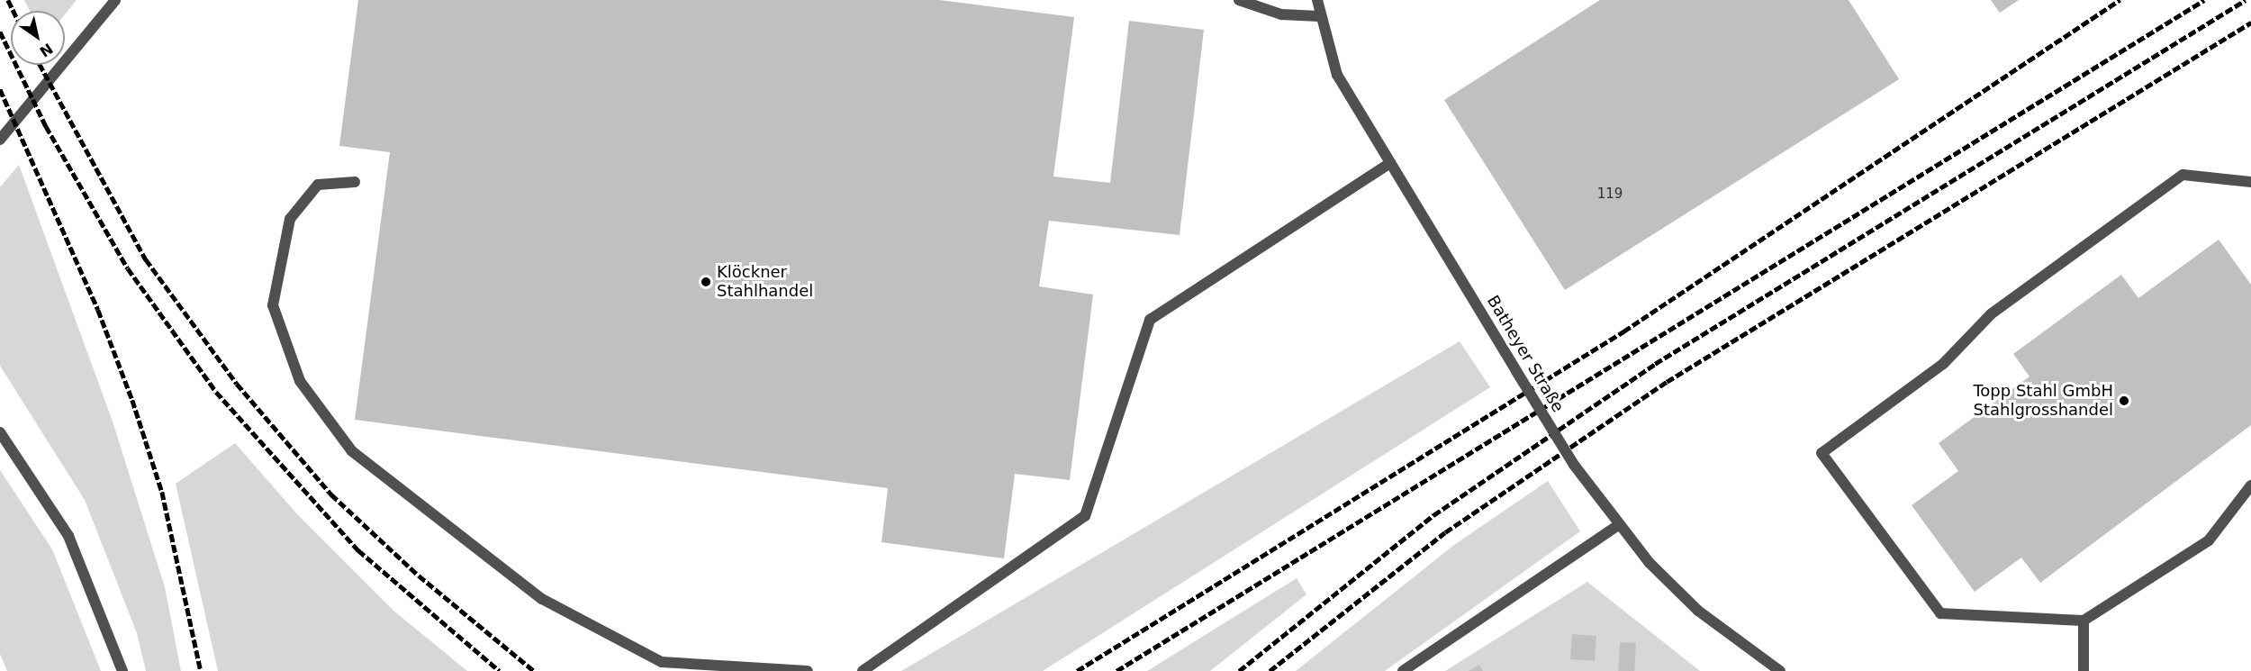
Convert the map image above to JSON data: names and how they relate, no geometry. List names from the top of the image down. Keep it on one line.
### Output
{"streets":{"street":["Batheyer Straße"]},"places":["Klöckner Stahlhandel","Topp Stahl GmbH Stahlgrosshandel"],"house_numbers":["119"],"north":"bottom right"}
